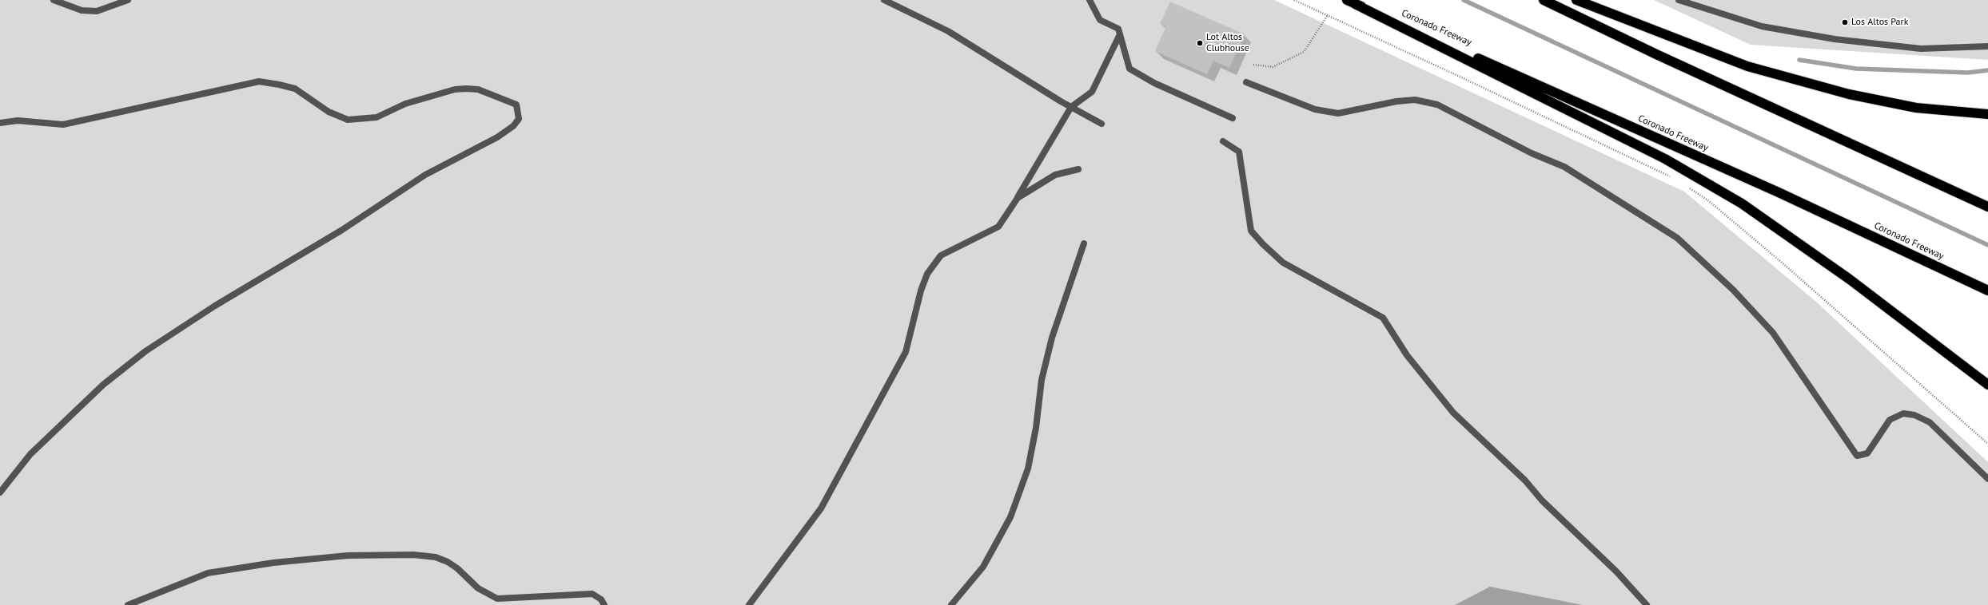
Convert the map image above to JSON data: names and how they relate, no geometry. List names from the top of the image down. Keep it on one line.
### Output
{"streets":{"highway":["Coronado Freeway"]},"places":["Los Altos Park","Lot Altos Clubhouse"]}
